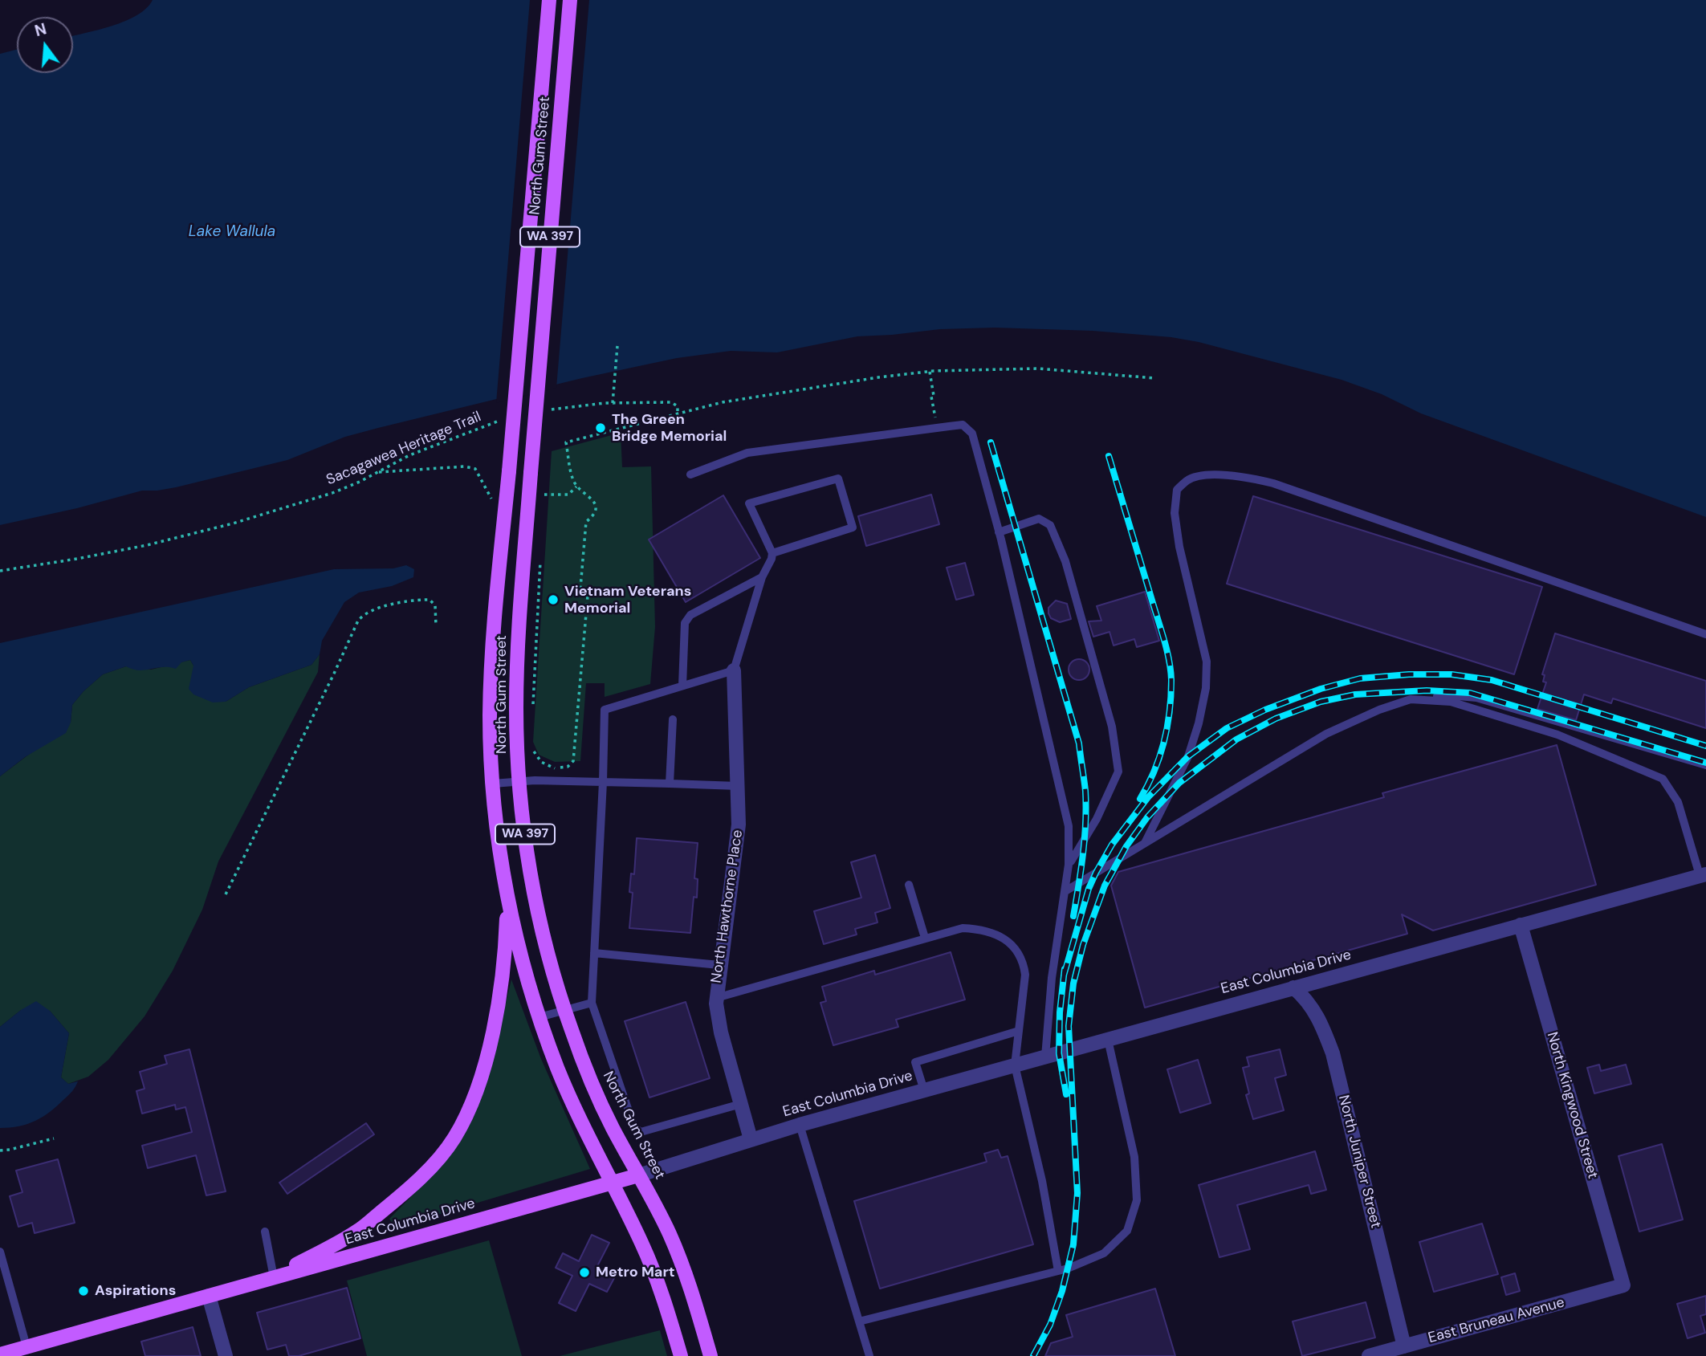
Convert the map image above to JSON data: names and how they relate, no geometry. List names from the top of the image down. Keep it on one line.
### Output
{"streets":{"main road":["North Gum Street","WA 397","East Columbia Drive"],"street":["North Hawthorne Place","North Kingwood Street","North Juniper Street","East Bruneau Avenue"],"path":["Sacagawea Heritage Trail"]},"crossings":[["North Gum Street","East Columbia Drive"],["North Hawthorne Place","East Columbia Drive"],["East Columbia Drive","North Kingwood Street"],["East Columbia Drive","North Juniper Street"],["North Kingwood Street","East Bruneau Avenue"],["North Juniper Street","East Bruneau Avenue"]],"water":["Lake Wallula"],"places":["The Green Bridge Memorial","Vietnam Veterans Memorial","Metro Mart","Aspirations"],"north":"top"}
